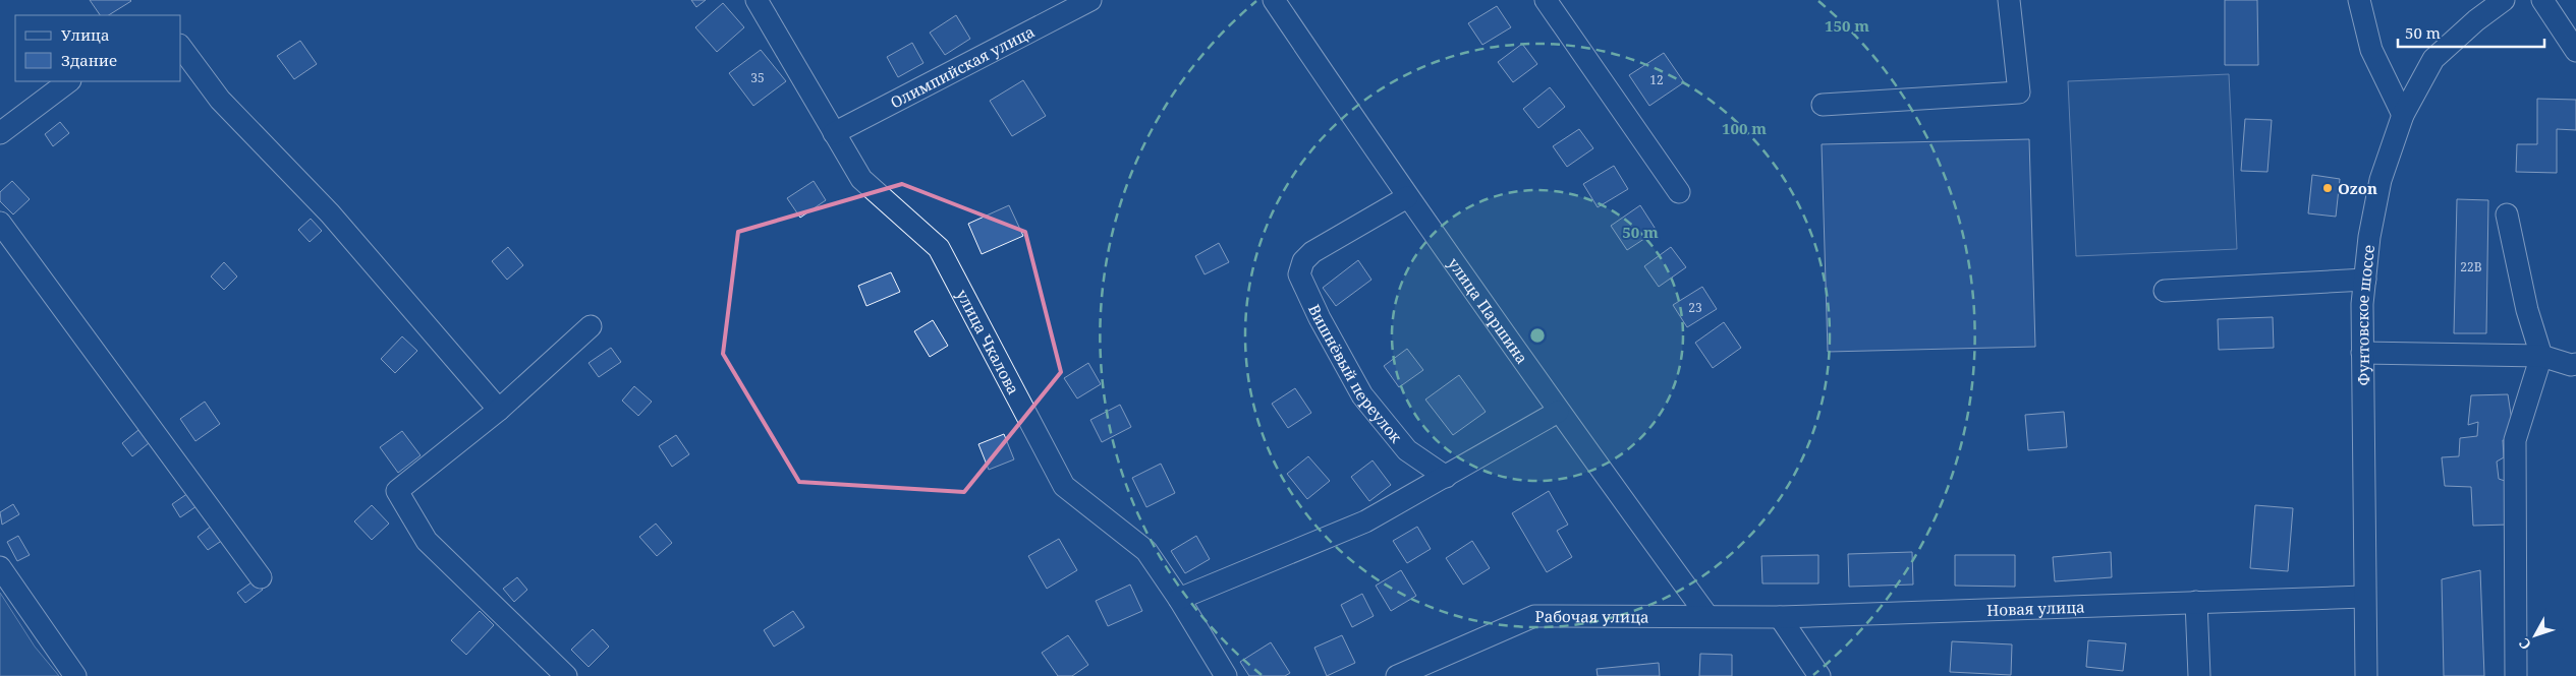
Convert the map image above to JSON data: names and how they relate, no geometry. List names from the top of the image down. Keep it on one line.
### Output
{"streets":{"street":["Олимпийская улица","улица Паршина","Фунтовское шоссе","улица Чкалова","Вишнёвый переулок","Новая улица","Рабочая улица"]},"crossings":[["Олимпийская улица","улица Чкалова"],["улица Паршина","Вишнёвый переулок"],["улица Паршина","Новая улица"],["улица Паршина","Рабочая улица"],["Фунтовское шоссе","Новая улица"],["Новая улица","Рабочая улица"]],"places":["Ozon"],"house_numbers":["35","12","22В","23"],"legend":["Улица","Здание"],"scale_bar":"50 m","north":"bottom left","rings":["150 m","100 m","50 m"]}
